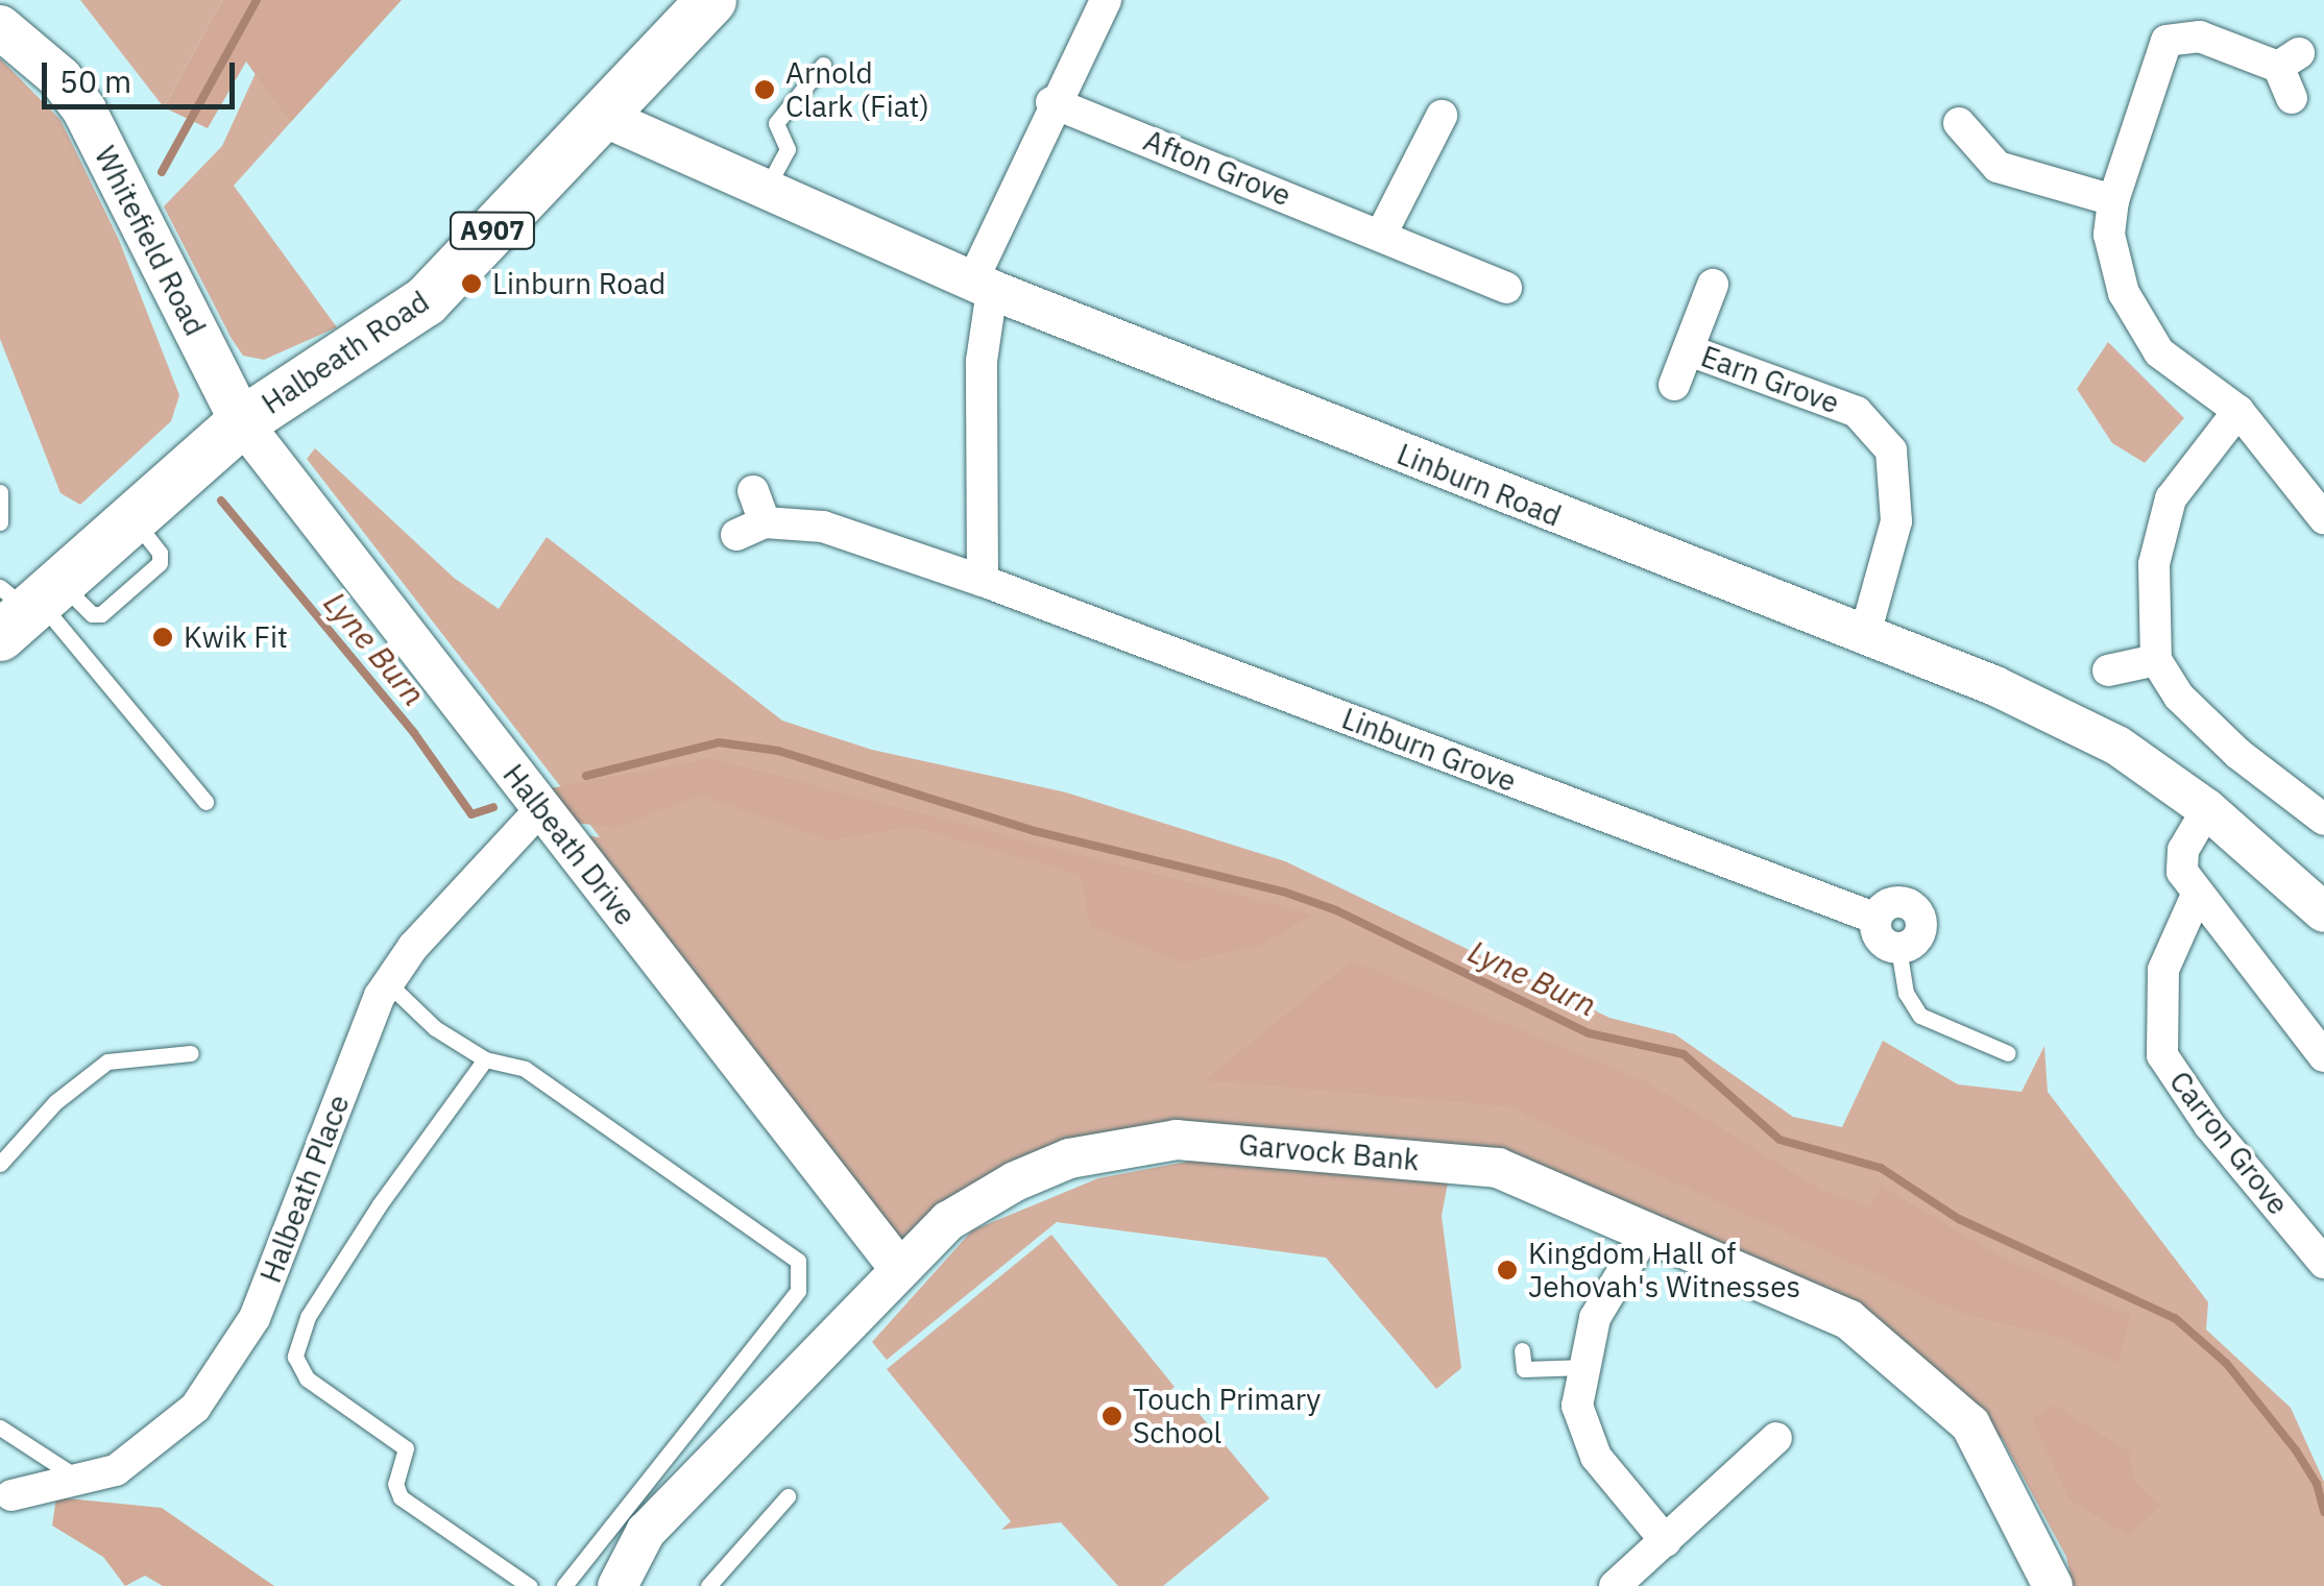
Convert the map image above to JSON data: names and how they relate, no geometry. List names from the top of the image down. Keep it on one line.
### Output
{"streets":{"main road":["A907","Whitefield Road","Halbeath Road"],"street":["Afton Grove","Earn Grove","Linburn Road","Linburn Grove","Halbeath Drive","Carron Grove","Garvock Bank","Halbeath Place"]},"crossings":[["Whitefield Road","Halbeath Road"],["Whitefield Road","Halbeath Drive"],["Halbeath Road","Linburn Road"],["Halbeath Road","Halbeath Drive"],["Earn Grove","Linburn Road"],["Halbeath Drive","Garvock Bank"],["Halbeath Drive","Halbeath Place"]],"water":["Lyne Burn"],"places":["Arnold Clark (Fiat)","Linburn Road","Kwik Fit","Kingdom Hall of Jehovah's Witnesses","Touch Primary School"],"scale_bar":"50 m"}
